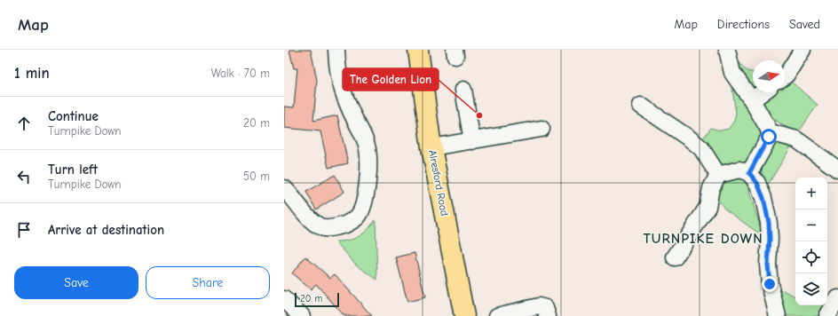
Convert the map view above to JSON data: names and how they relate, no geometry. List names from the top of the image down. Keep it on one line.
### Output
{"streets":{"main road":["Alresford Road"]},"districts":["TURNPIKE DOWN"],"places":["The Golden Lion"],"scale_bar":"20 m","north":"right","page":{"header":"Map","nav":["Map","Directions","Saved"],"heading":["1 min","Walk · 70 m"],"list":[["Continue","Turnpike Down","20 m"],["Turn left","Turnpike Down","50 m"],"Arrive at destination"],"map_buttons":["+","−"],"buttons":["Save","Share"],"scale":"20 m"}}
